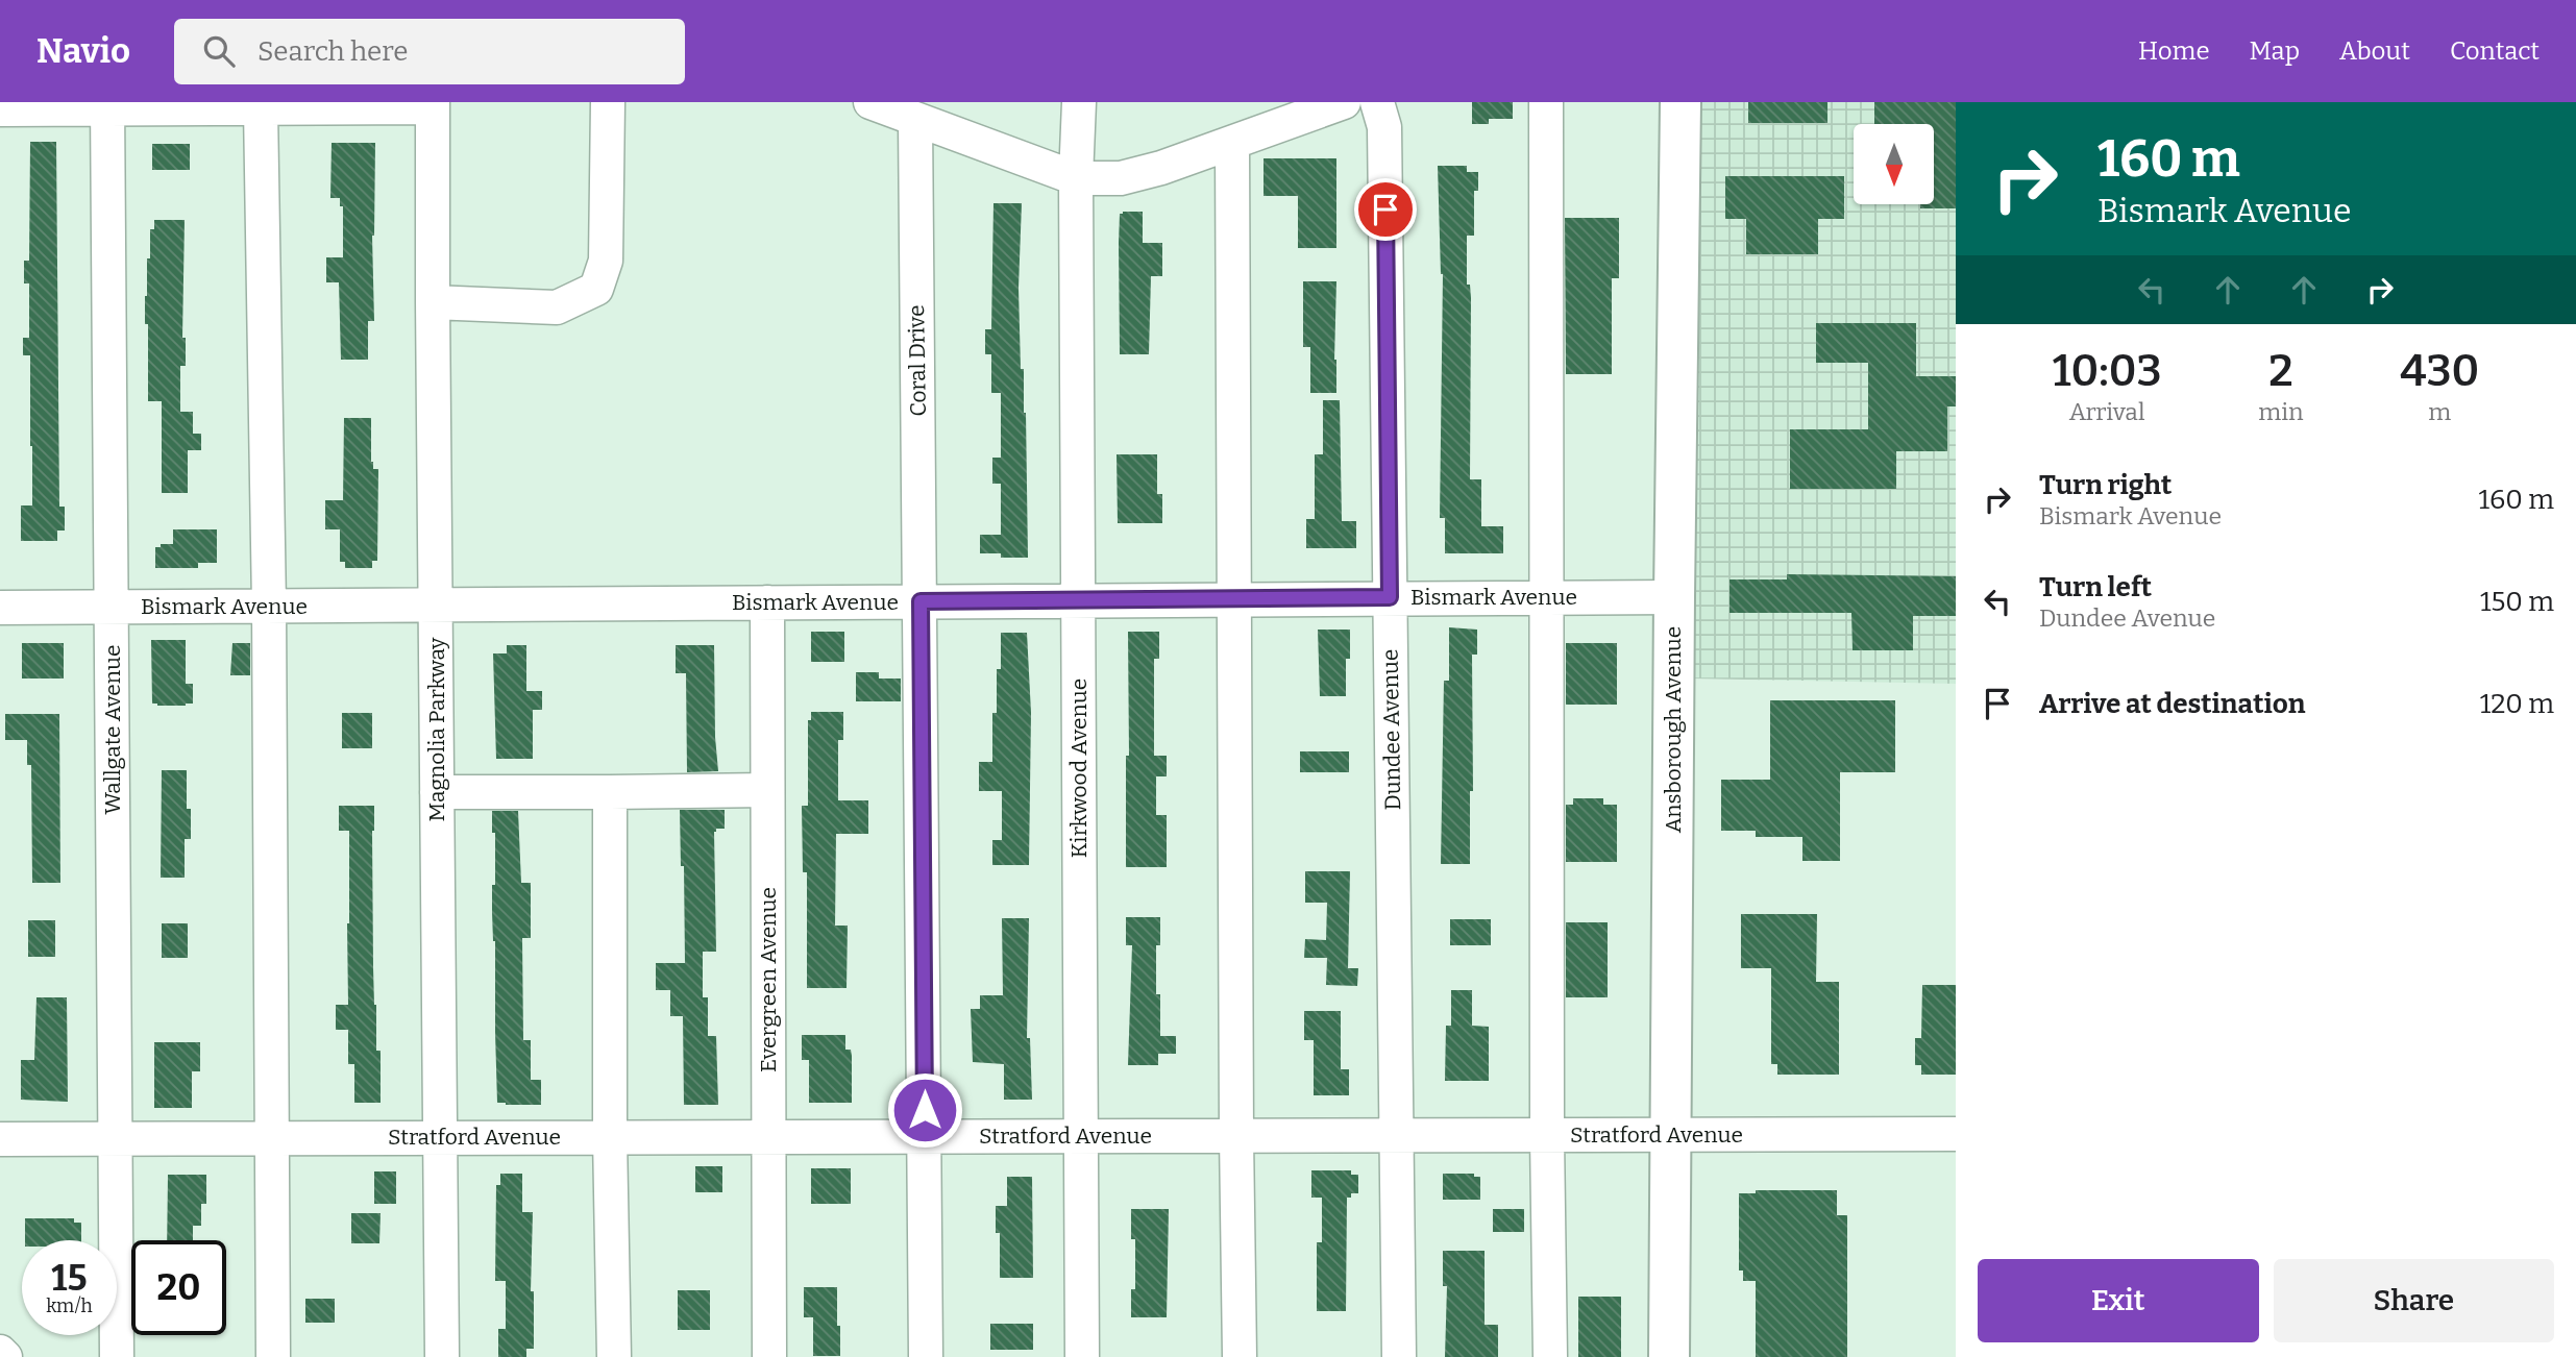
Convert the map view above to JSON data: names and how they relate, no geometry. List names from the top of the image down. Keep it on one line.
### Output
{"streets":{"main road":["Ansborough Avenue"],"street":["Coral Drive","Bismark Avenue","Wallgate Avenue","Magnolia Parkway","Dundee Avenue","Kirkwood Avenue","Evergreen Avenue","Stratford Avenue"]},"crossings":[["Coral Drive","Bismark Avenue"],["Coral Drive","Stratford Avenue"],["Bismark Avenue","Wallgate Avenue"],["Bismark Avenue","Magnolia Parkway"],["Bismark Avenue","Dundee Avenue"],["Bismark Avenue","Ansborough Avenue"],["Bismark Avenue","Kirkwood Avenue"],["Bismark Avenue","Evergreen Avenue"],["Wallgate Avenue","Stratford Avenue"],["Magnolia Parkway","Stratford Avenue"],["Dundee Avenue","Stratford Avenue"],["Ansborough Avenue","Stratford Avenue"],["Kirkwood Avenue","Stratford Avenue"],["Evergreen Avenue","Stratford Avenue"]],"north":"bottom","page":{"header":"Navio","search":"Search here","nav":["Home","Map","About","Contact"],"turn":["160 m","Bismark Avenue"],"eta":["10:03","Arrival","2","min","430","m"],"list":[{"name":"Turn right","note":"Bismark Avenue","value":"160 m"},{"name":"Turn left","note":"Dundee Avenue","value":"150 m"},{"name":"Arrive at destination","value":"120 m"}],"speed":"15 km/h","limit":"20","buttons":["Exit","Share"]}}
